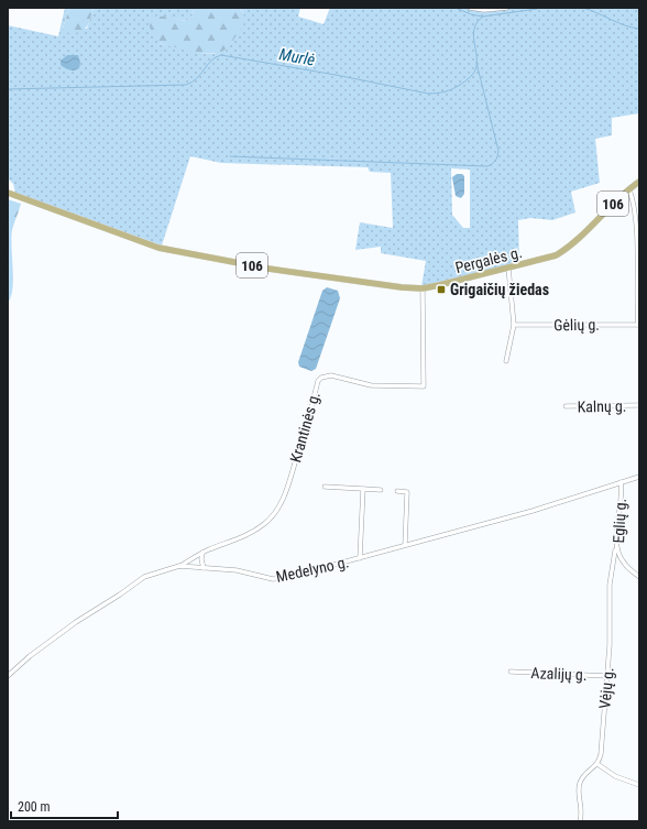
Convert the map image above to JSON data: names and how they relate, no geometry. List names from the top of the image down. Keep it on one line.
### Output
{"streets":{"main road":["106","Pergalės g."],"street":["Gėlių g.","Kalnų g.","Krantinės g.","Eglių g.","Medelyno g.","Azalijų g.","Vėjų g."]},"crossings":[["Pergalės g.","Krantinės g."],["Krantinės g.","Medelyno g."],["Eglių g.","Medelyno g."],["Eglių g.","Vėjų g."],["Azalijų g.","Vėjų g."]],"water":["Murlė"],"places":{"transit":["Grigaičių žiedas"]},"scale_bar":"200 m"}
